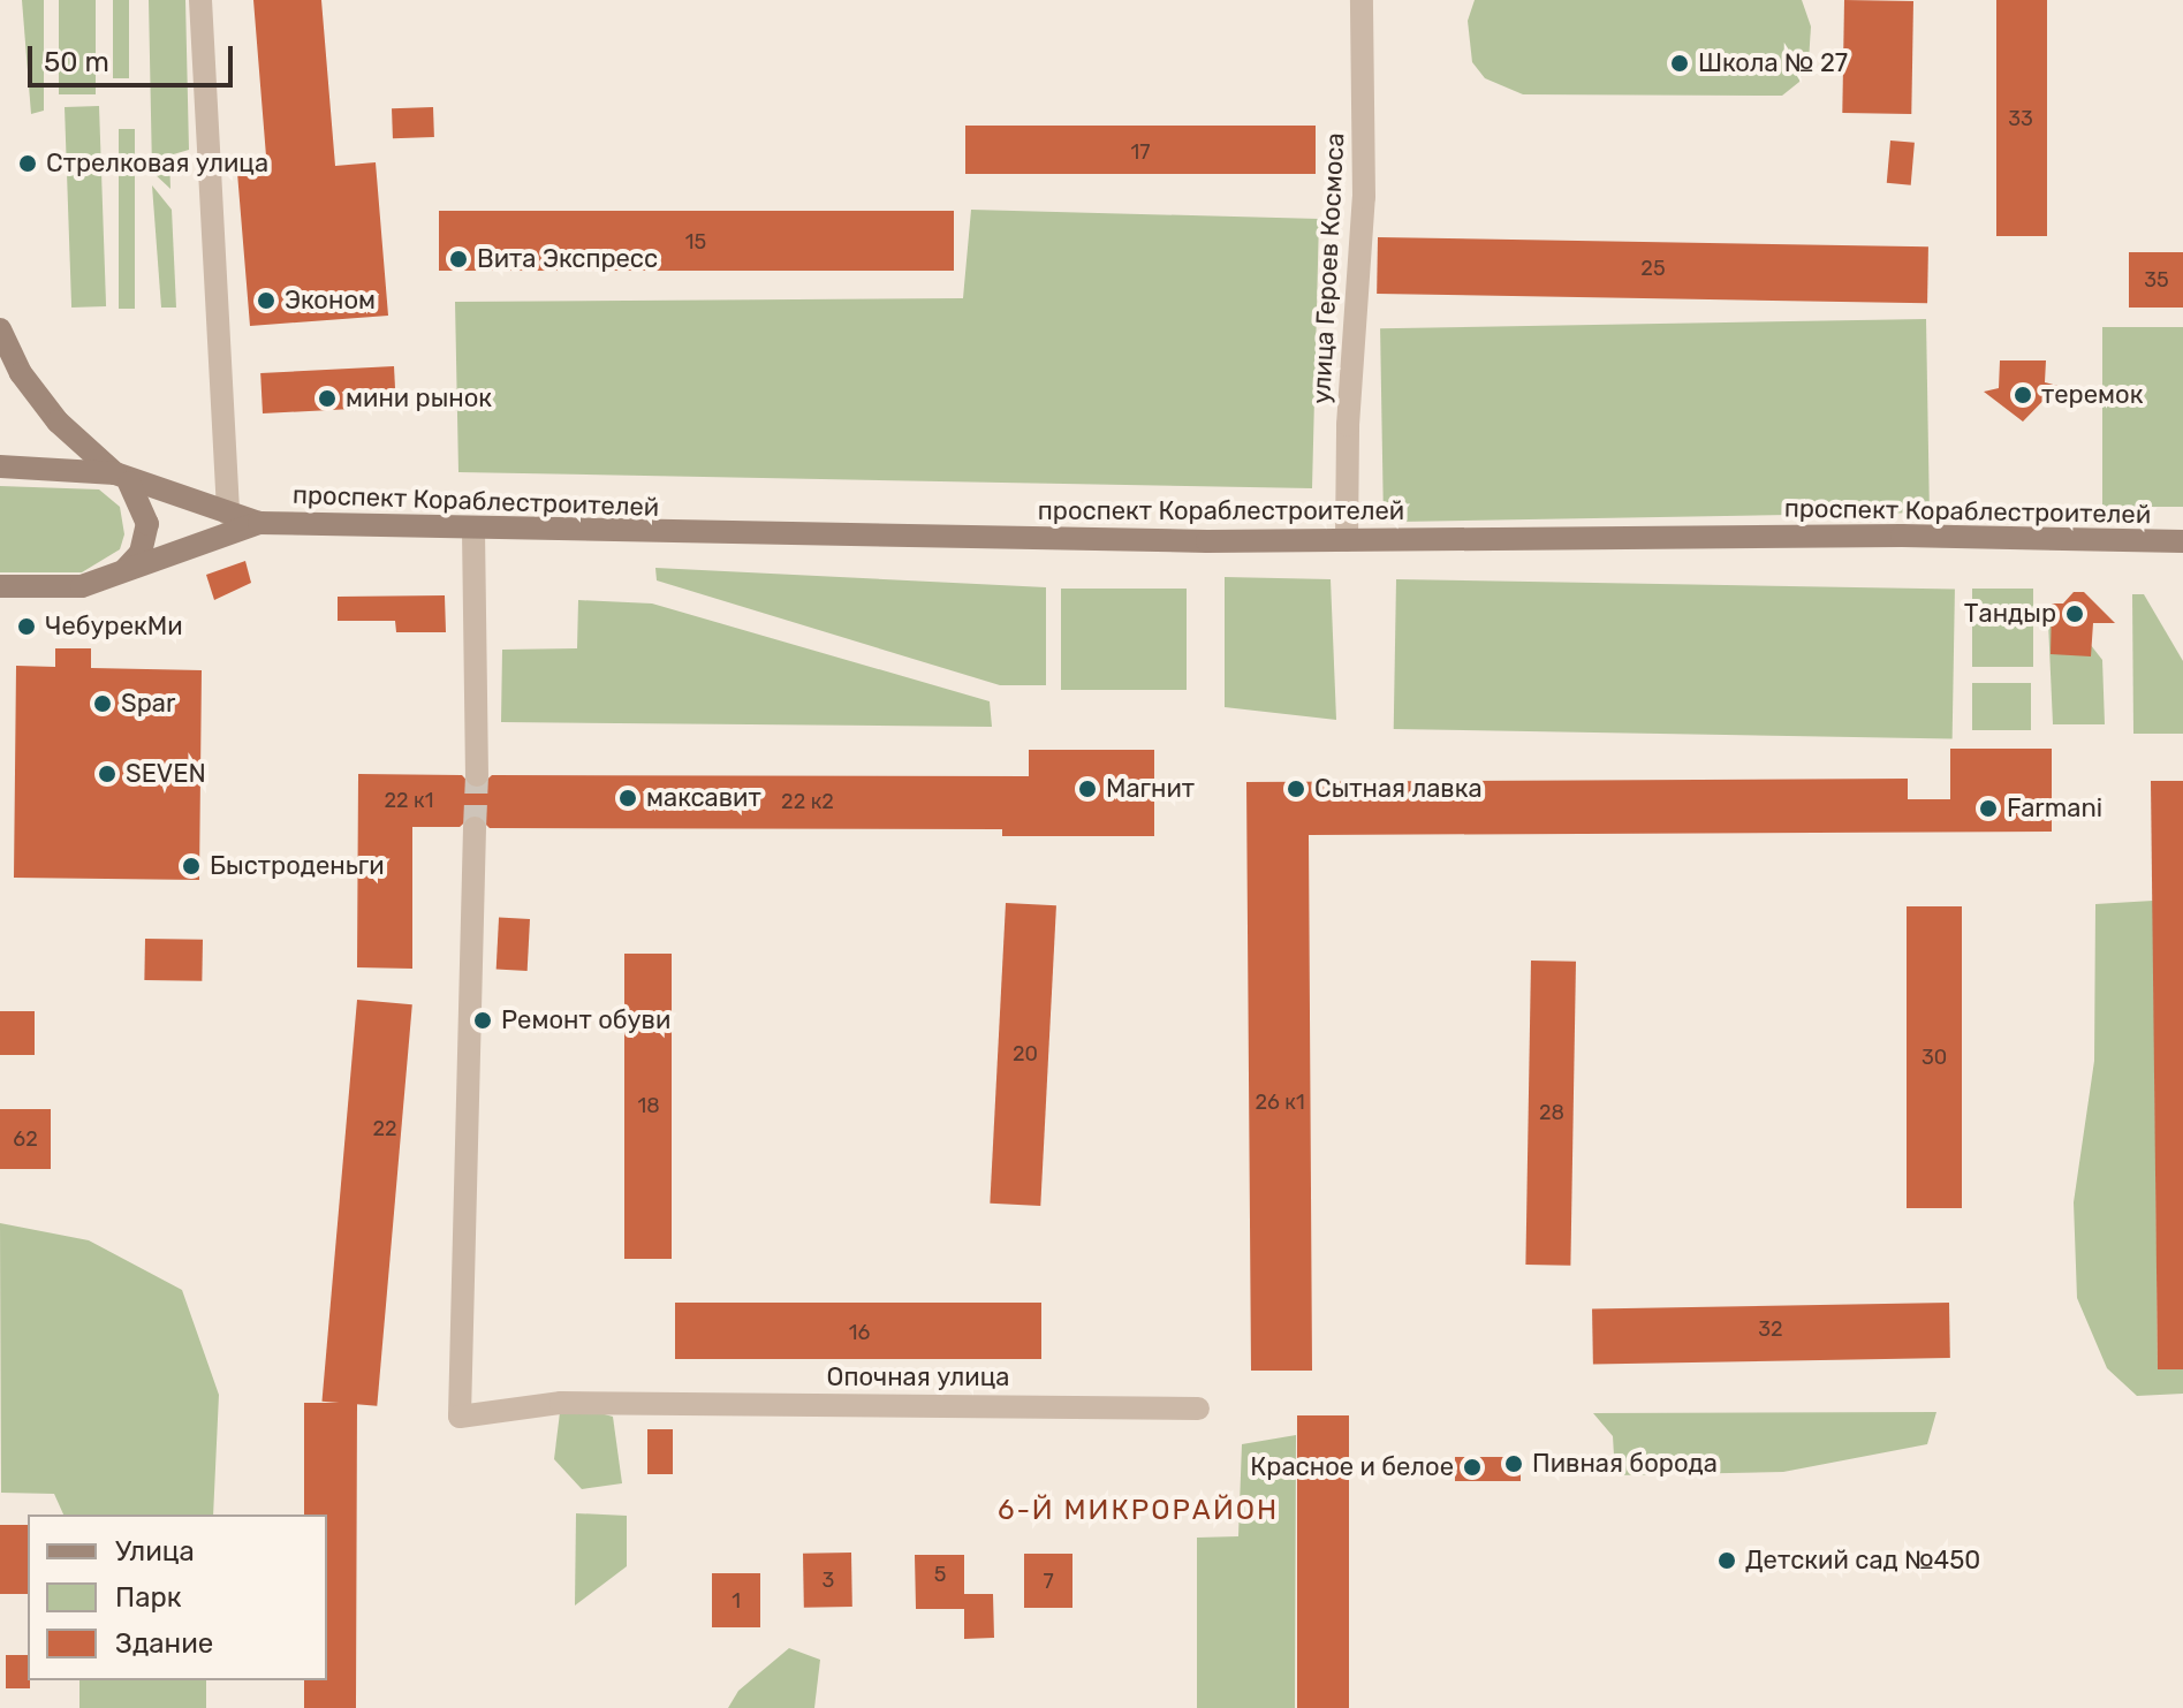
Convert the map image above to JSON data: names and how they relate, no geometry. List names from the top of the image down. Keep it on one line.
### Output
{"streets":{"street":["улица Героев Космоса","проспект Кораблестроителей","Опочная улица"]},"crossings":[["улица Героев Космоса","проспект Кораблестроителей"]],"districts":["6-Й МИКРОРАЙОН"],"places":["Школа № 27","Стрелковая улица","Вита Экспресс","Эконом","теремок","мини рынок","Тандыр","ЧебурекМи","Spar","SEVEN","Магнит","Сытная лавка","максавит","Farmani","Быстроденьги","Ремонт обуви","Пивная борода","Красное и белое","Детский сад №450"],"house_numbers":["33","17","15","25","35","22 к1","22 к2","20","30","26 к1","18","28","22","62","32","16","5","3","7","1"],"legend":["Улица","Парк","Здание"],"scale_bar":"50 m"}
